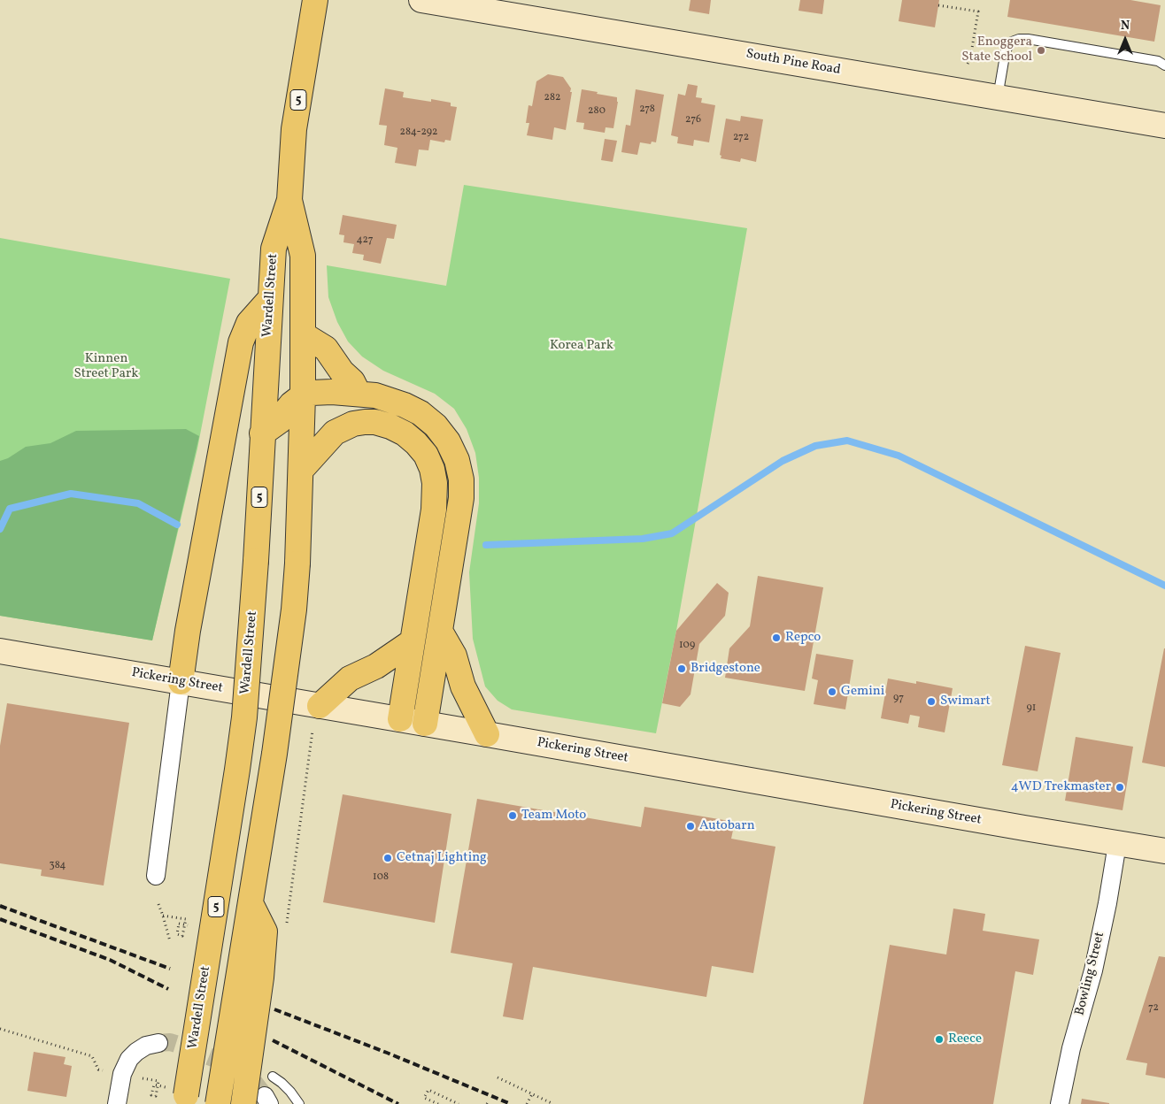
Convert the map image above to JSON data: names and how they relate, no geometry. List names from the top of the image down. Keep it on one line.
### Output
{"streets":{"highway":["5","Wardell Street"],"main road":["South Pine Road","Pickering Street"],"street":["Bowling Street"]},"crossings":[["Pickering Street","Bowling Street"]],"parks":["Korea Park","Kinnen Street Park"],"places":["Enoggera State School","Repco","Bridgestone","Gemini","Swimart","4WD Trekmaster","Team Moto","Autobarn","Cetnaj Lighting","Reece"],"house_numbers":["282","278","280","276","284-292","272","427","109","97","91","384","108","72"],"north":"top"}
